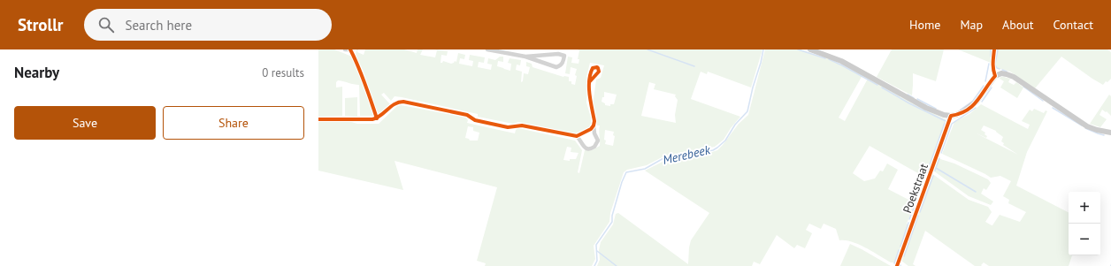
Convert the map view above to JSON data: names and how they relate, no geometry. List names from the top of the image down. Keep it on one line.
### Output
{"streets":{"street":["Poekstraat"]},"water":["Merebeek"],"page":{"header":"Strollr","search":"Search here","nav":["Home","Map","About","Contact"],"heading":["Nearby","0 results"],"buttons":["Save","Share"],"map_buttons":["+","−"]}}
